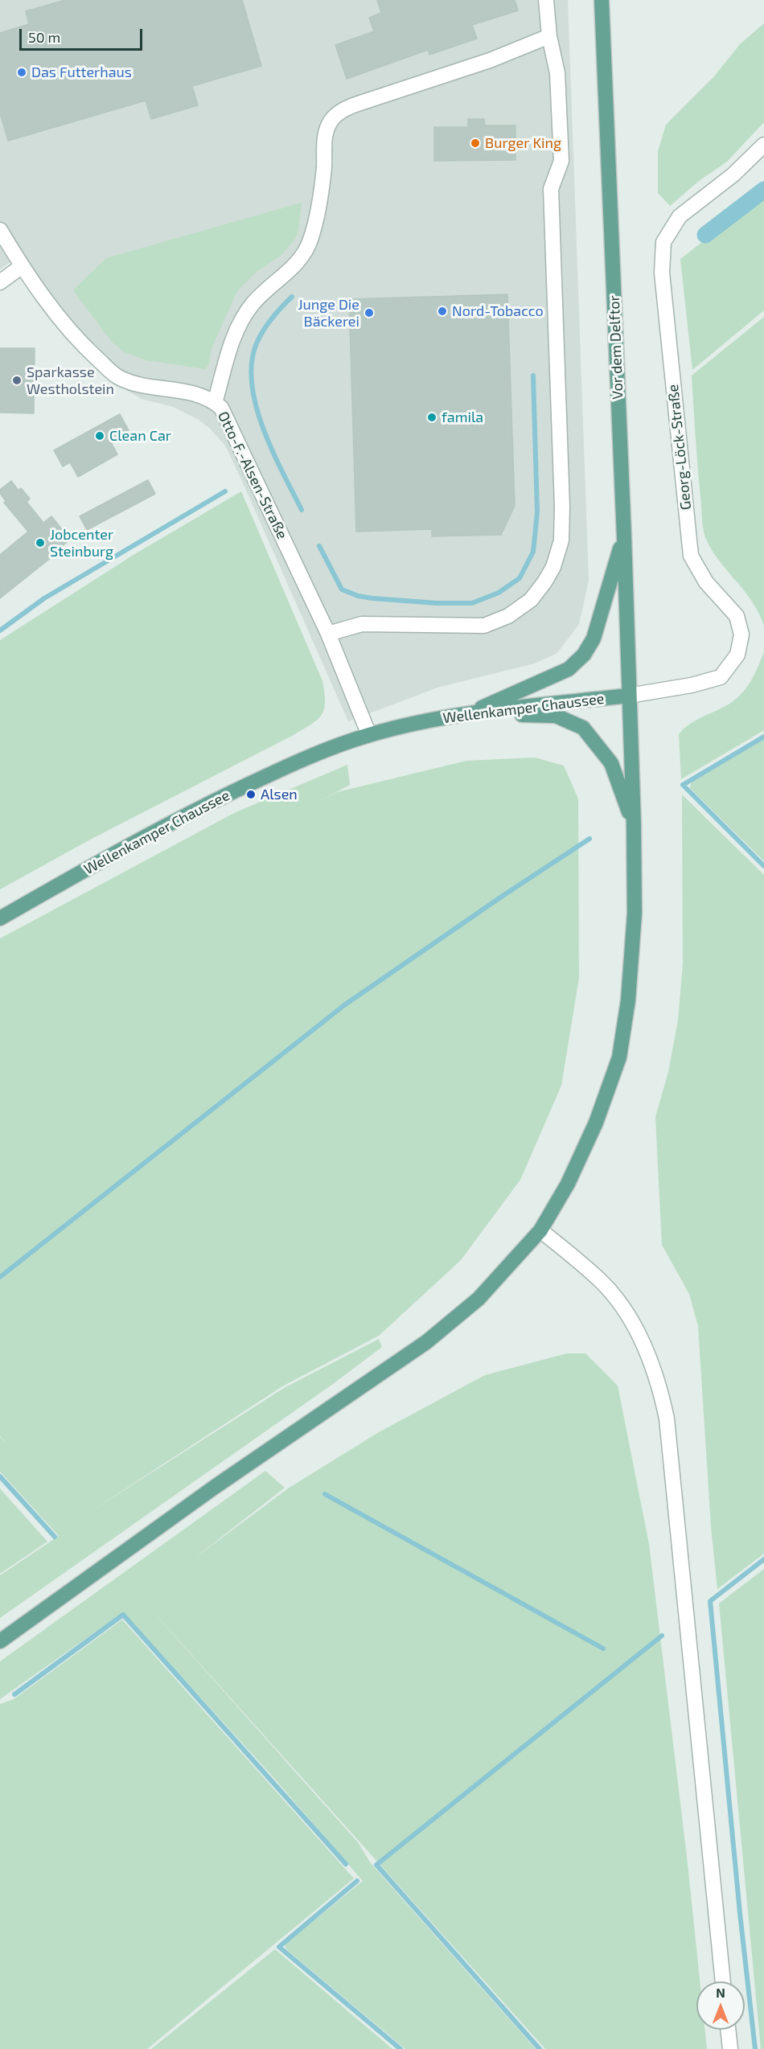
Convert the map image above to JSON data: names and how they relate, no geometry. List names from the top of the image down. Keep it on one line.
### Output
{"streets":{"main road":["Vor dem Delftor","Wellenkamper Chaussee"],"street":["Georg-Löck-Straße","Otto-F.-Alsen-Straße"]},"crossings":[["Vor dem Delftor","Georg-Löck-Straße"],["Vor dem Delftor","Wellenkamper Chaussee"],["Georg-Löck-Straße","Wellenkamper Chaussee"],["Otto-F.-Alsen-Straße","Wellenkamper Chaussee"]],"places":["Das Futterhaus","Burger King","Nord-Tobacco","Junge Die Bäckerei","Sparkasse Westholstein","famila","Clean Car","Jobcenter Steinburg","Alsen"],"scale_bar":"50 m","north":"top"}
